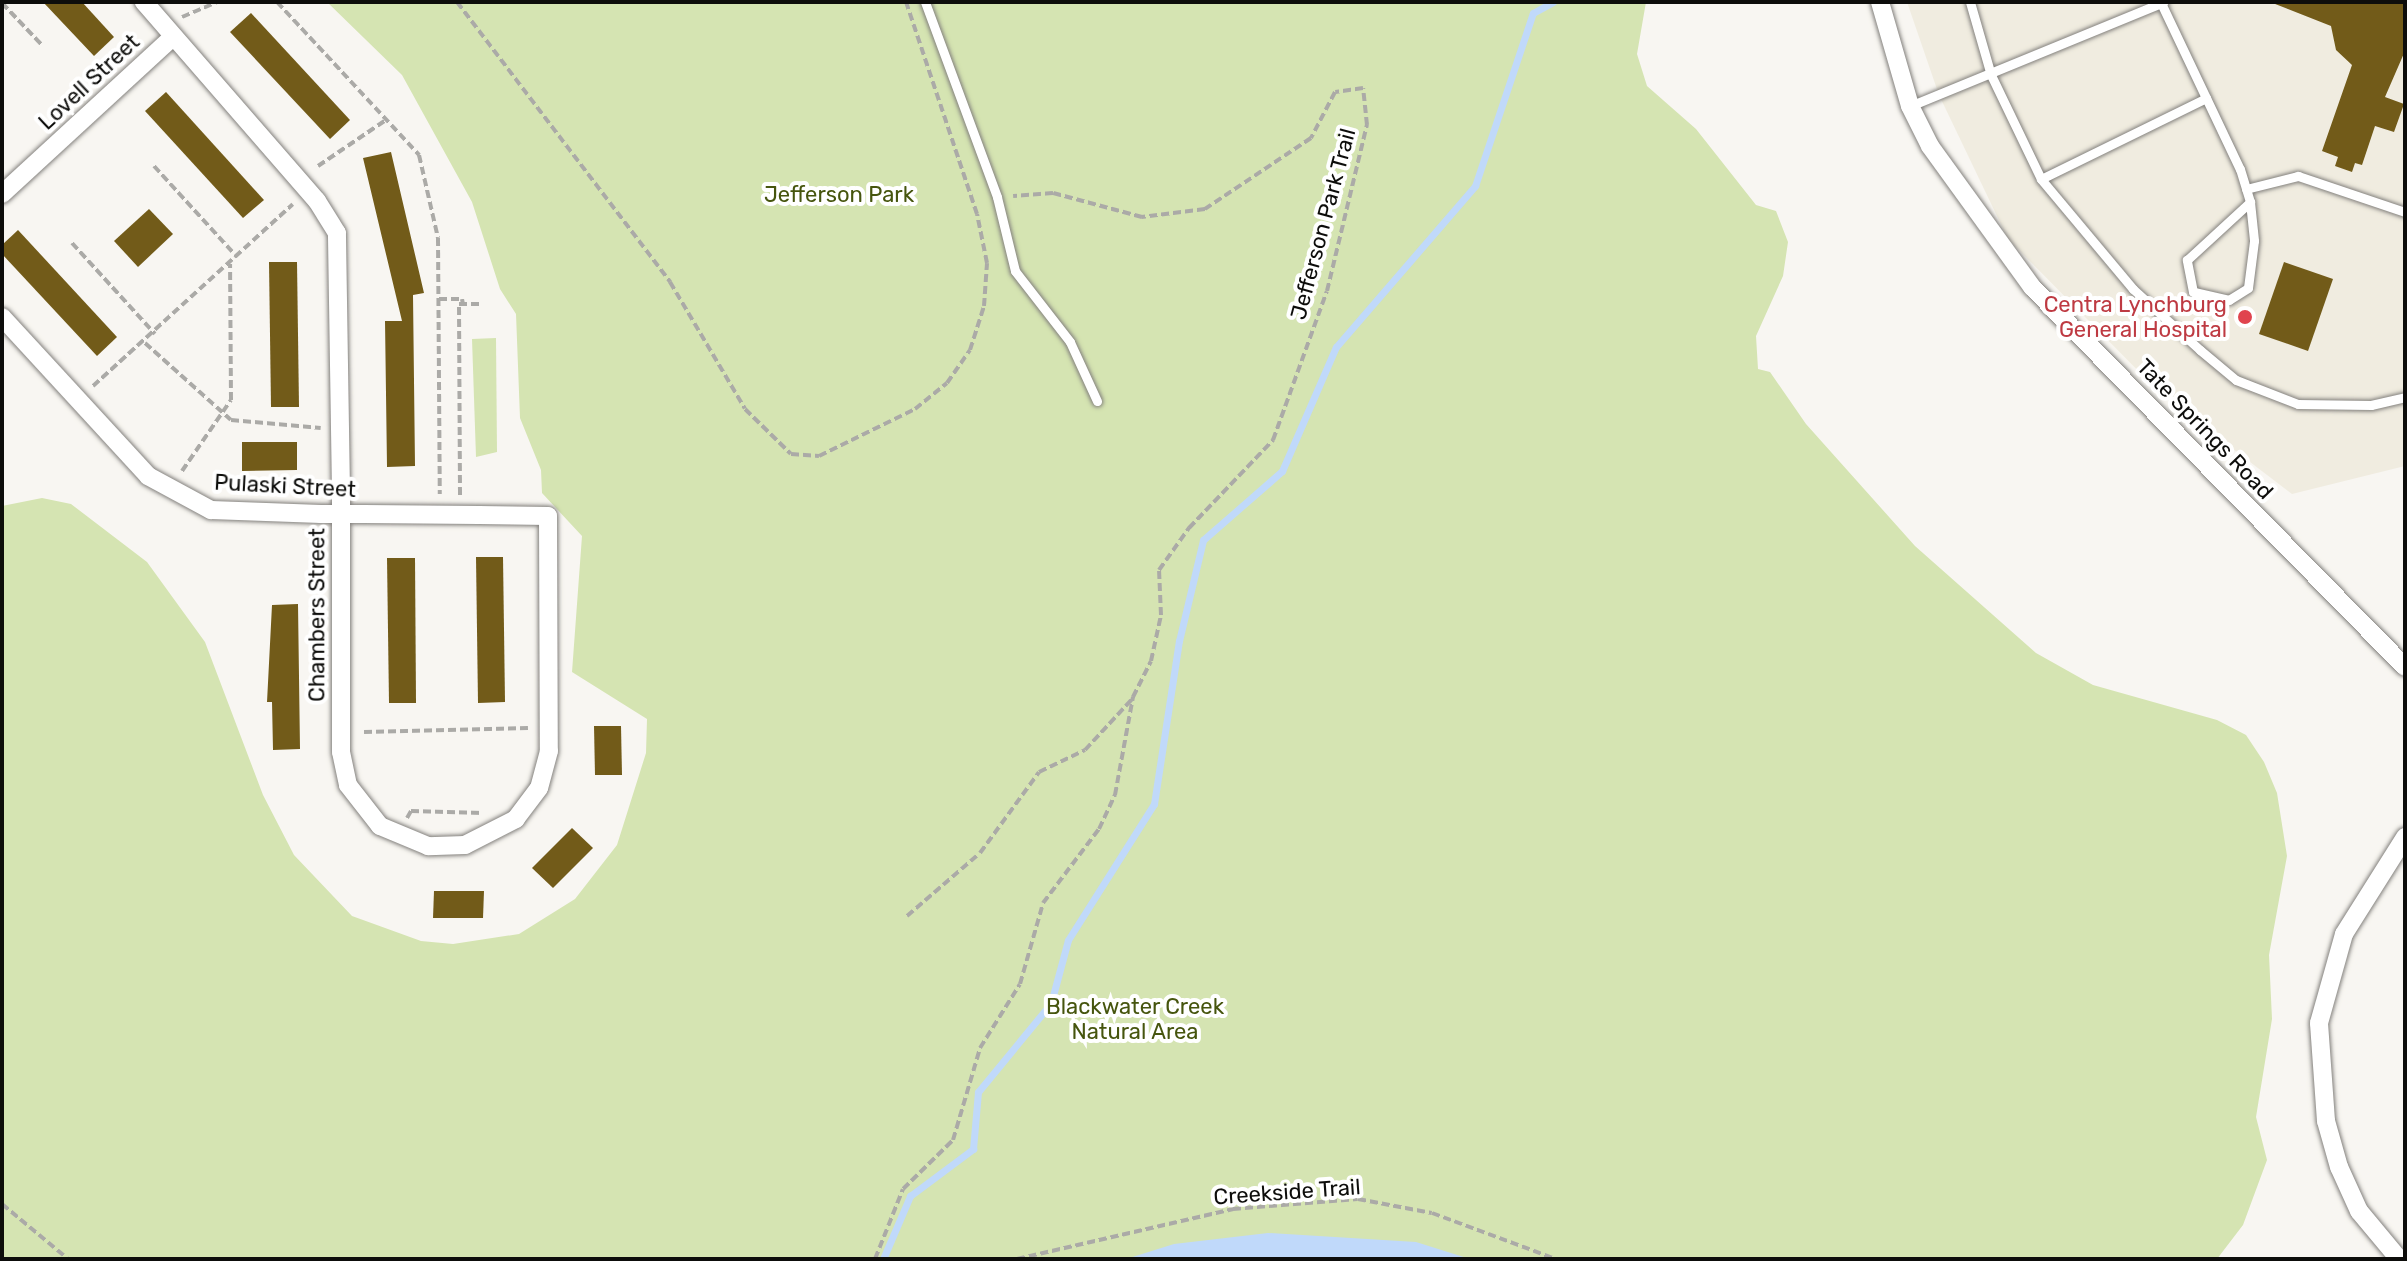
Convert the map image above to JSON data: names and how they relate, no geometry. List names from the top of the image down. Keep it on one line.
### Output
{"streets":{"street":["Lovell Street","Tate Springs Road","Pulaski Street","Chambers Street"],"path":["Jefferson Park Trail","Creekside Trail"]},"crossings":[["Lovell Street","Chambers Street"],["Pulaski Street","Chambers Street"]],"parks":["Jefferson Park","Blackwater Creek Natural Area"],"places":["Centra Lynchburg General Hospital"]}
